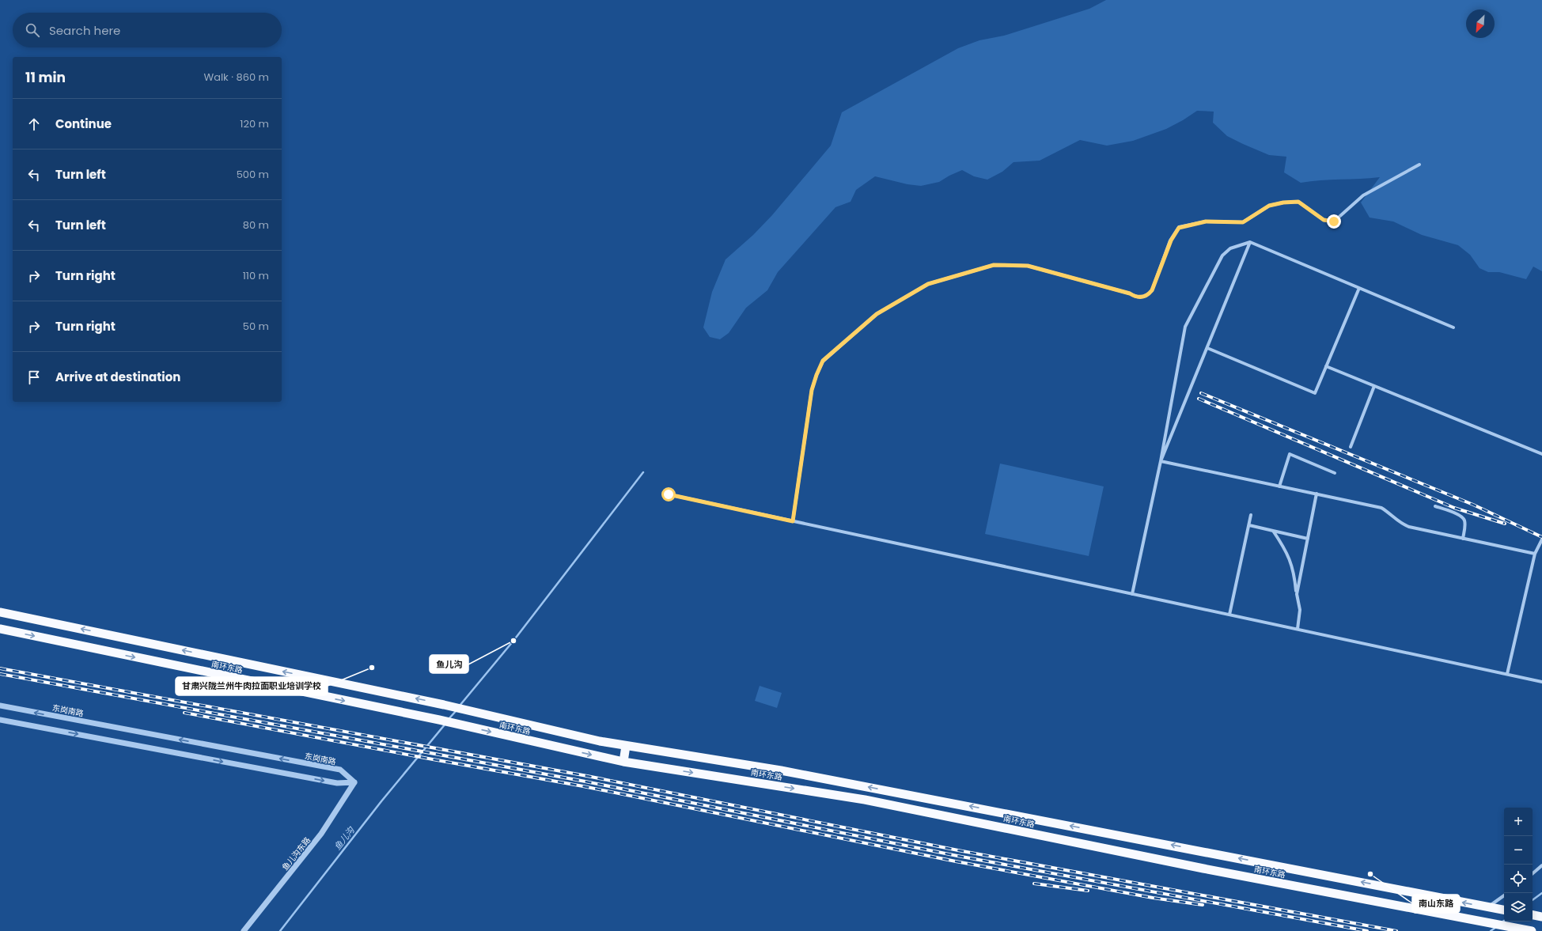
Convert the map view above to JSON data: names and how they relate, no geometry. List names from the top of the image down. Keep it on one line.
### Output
{"streets":{"highway":["南环东路"],"street":["东岗南路","鱼儿沟东路"]},"crossings":[["东岗南路","鱼儿沟东路"]],"water":["鱼儿沟"],"places":["鱼儿沟","甘肃兴陇兰州牛肉拉面职业培训学校","南山东路"],"north":"bottom left","page":{"search":"Search here","heading":["11 min","Walk · 860 m"],"list":[["Continue","120 m"],["Turn left","500 m"],["Turn left","80 m"],["Turn right","110 m"],["Turn right","50 m"],"Arrive at destination"],"map_buttons":["+","−"]}}
